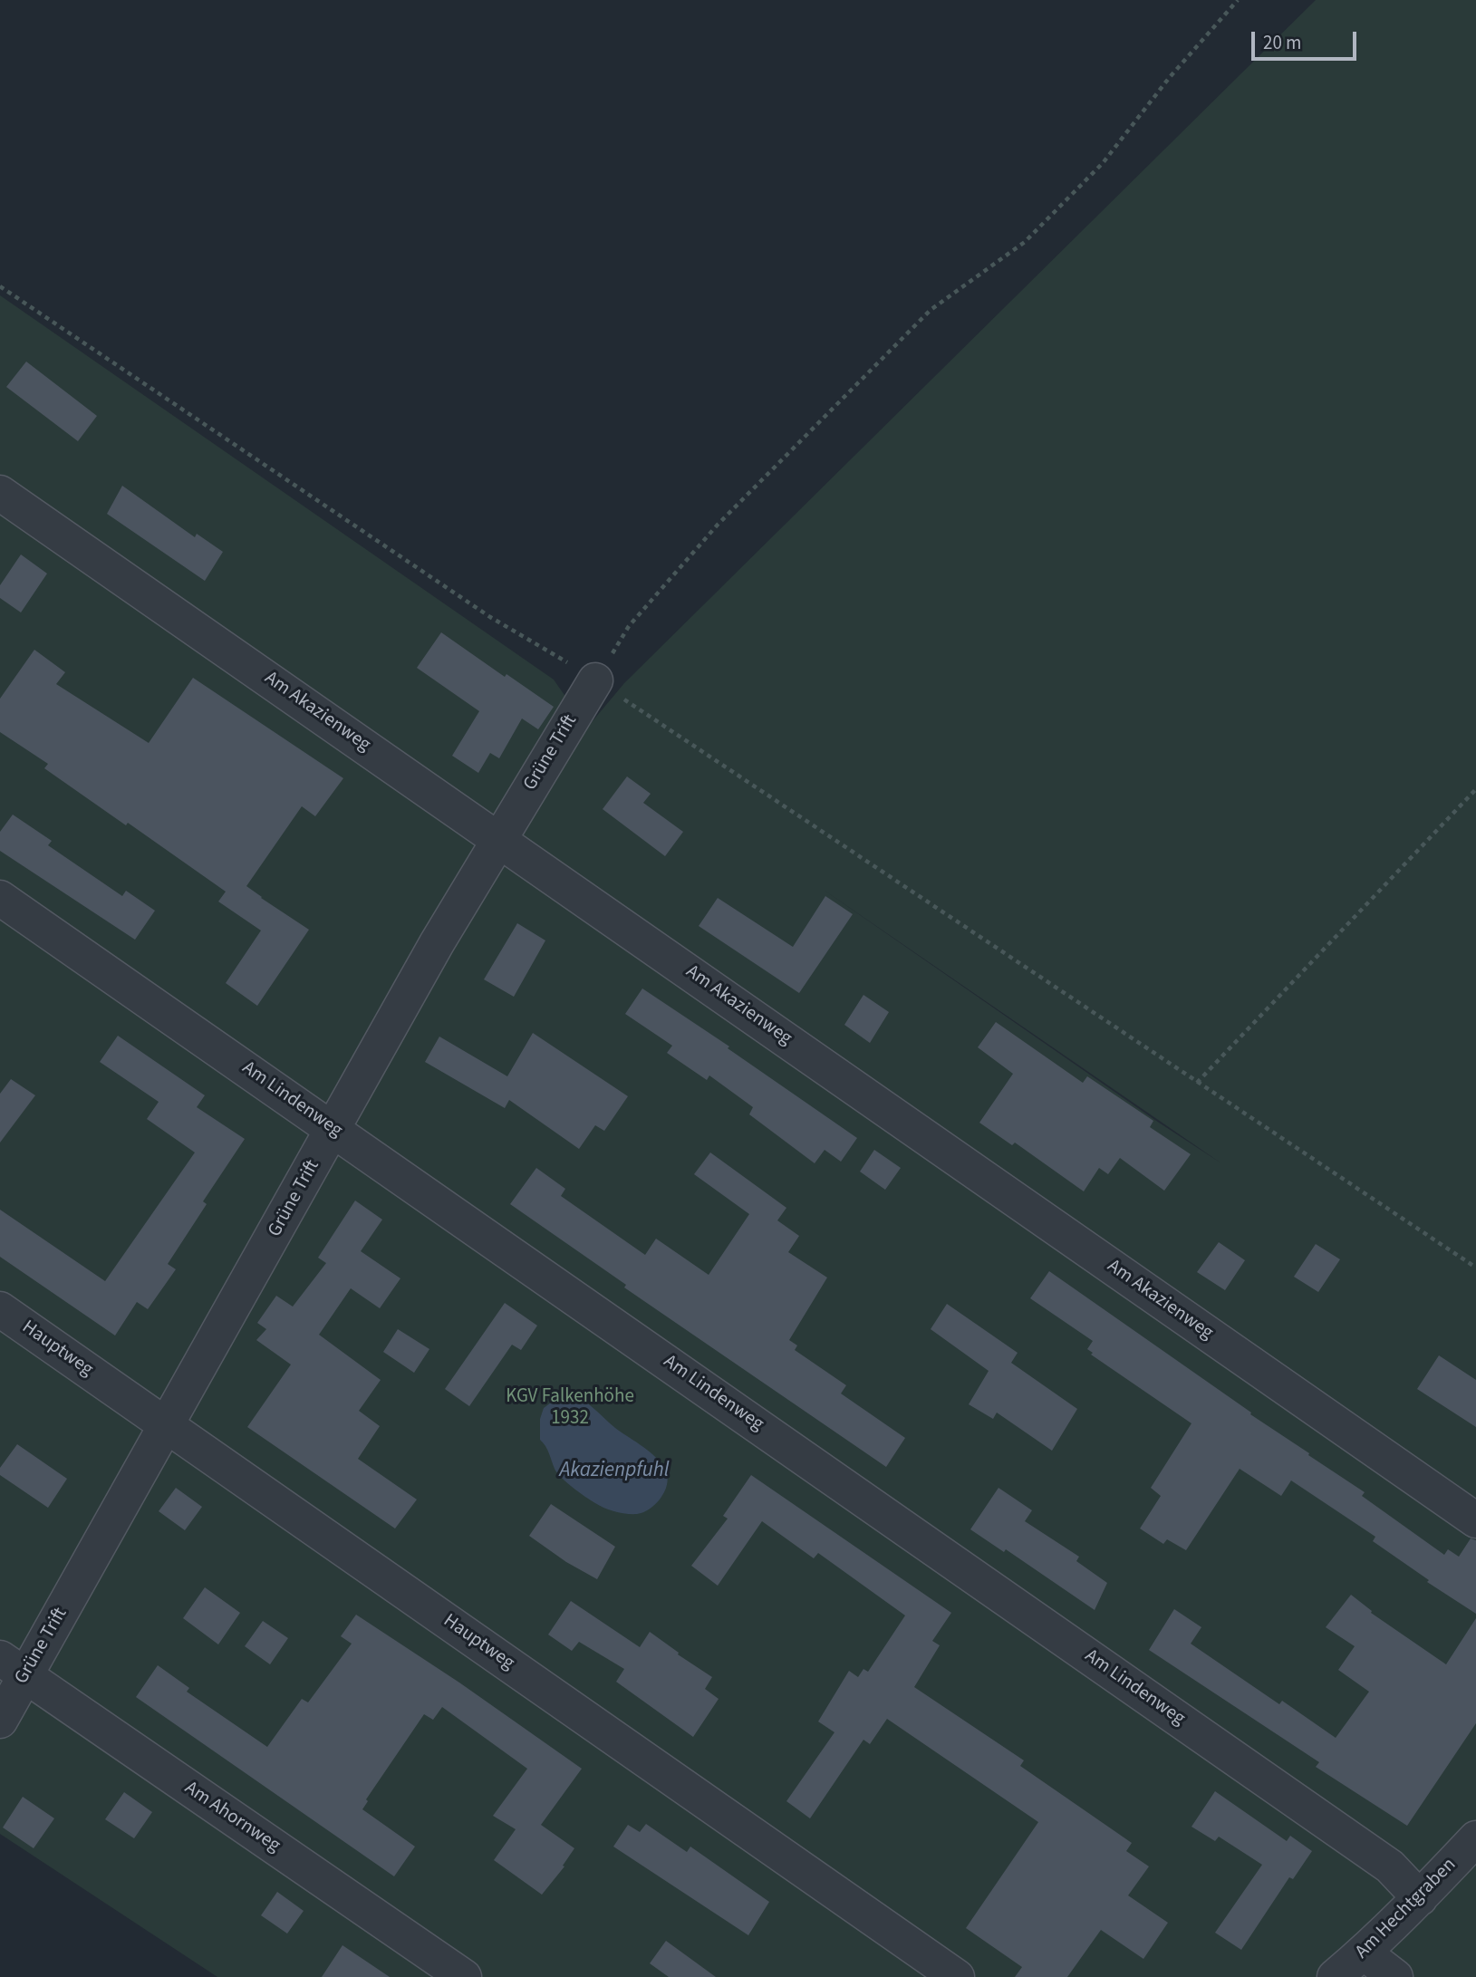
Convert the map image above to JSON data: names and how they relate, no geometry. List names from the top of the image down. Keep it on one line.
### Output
{"streets":{"lane":["Am Akazienweg","Grüne Trift","Am Lindenweg","Hauptweg","Am Ahornweg","Am Hechtgraben"]},"crossings":[["Am Akazienweg","Grüne Trift"],["Grüne Trift","Am Lindenweg"],["Grüne Trift","Hauptweg"],["Grüne Trift","Am Ahornweg"],["Am Lindenweg","Am Hechtgraben"]],"water":["Akazienpfuhl"],"parks":["KGV Falkenhöhe 1932"],"scale_bar":"20 m"}
